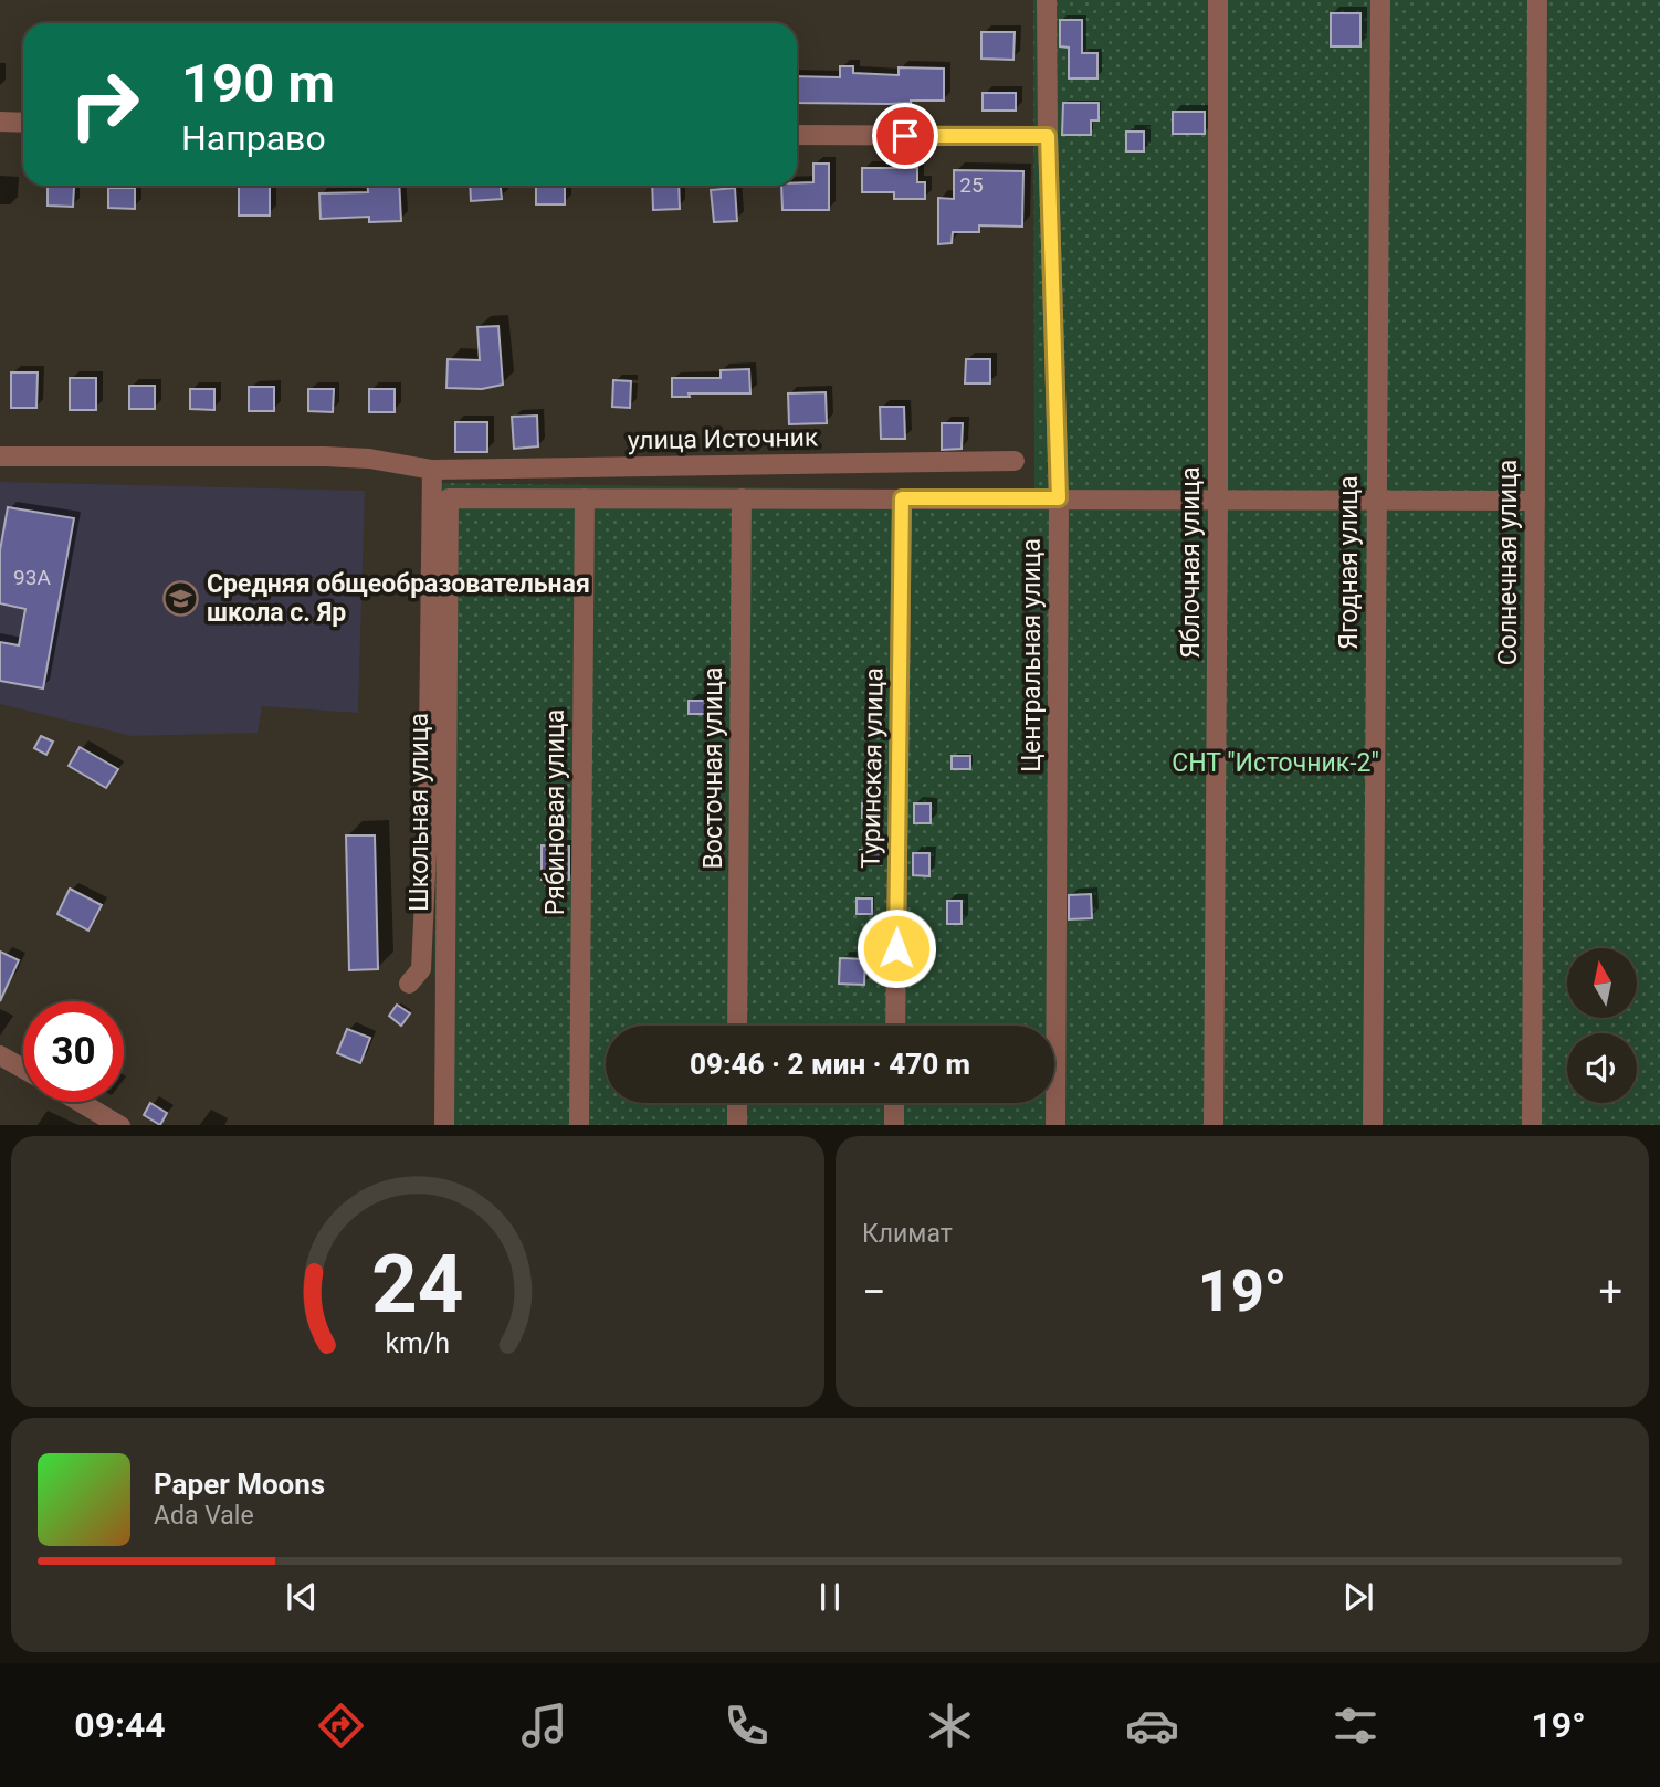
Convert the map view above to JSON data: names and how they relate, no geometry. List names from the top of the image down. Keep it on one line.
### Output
{"streets":{"street":["улица Источник","Яблочная улица","Ягодная улица","Солнечная улица","Центральная улица","Восточная улица","Туринская улица","Школьная улица","Рябиновая улица"]},"crossings":[["Школьная улица","Рябиновая улица"]],"parks":["СНТ \"Источник-2\""],"places":{"school or university":["Средняя общеобразовательная школа с. Яр"]},"house_numbers":["25","93А"],"north":"top","page":{"turn":["190 m","Направо"],"limit":"30","trip":"09:46 · 2 мин · 470 m","tile":"Климат","heat":["−","19°","+"],"song":["Paper Moons","Ada Vale"],"tabs":["09:44","19°"],"gauge":["24","km/h"]}}
